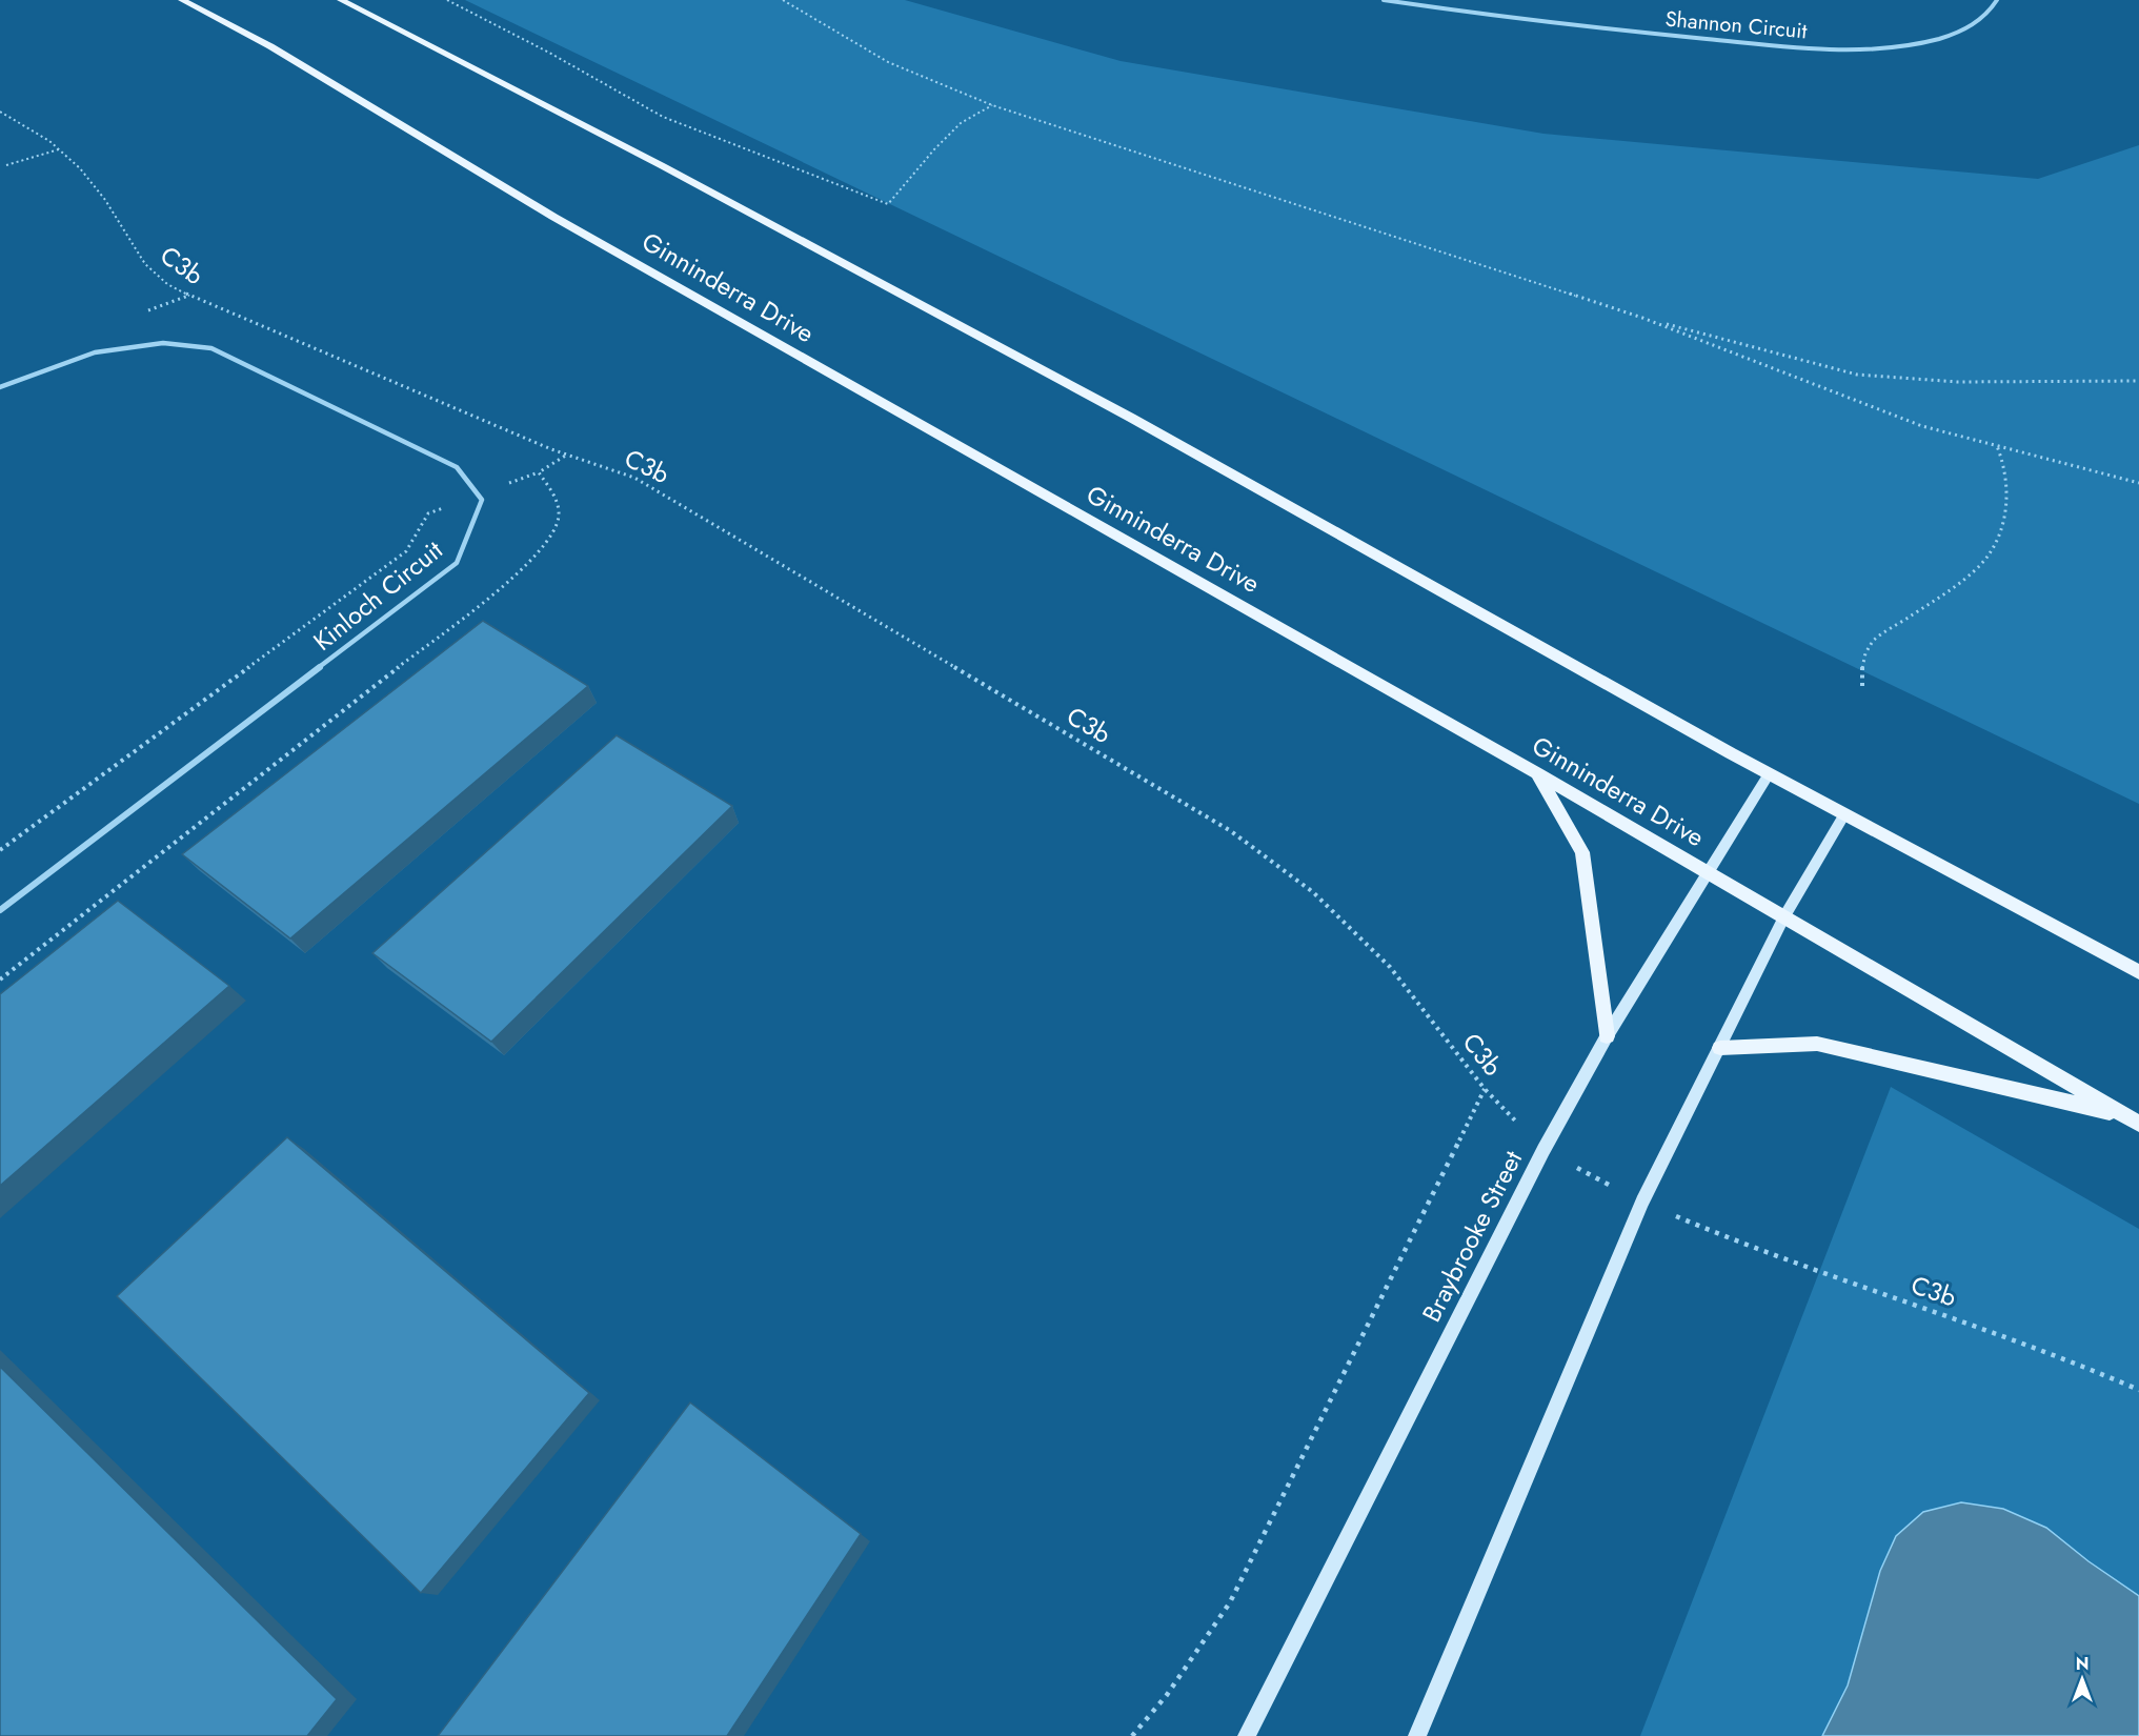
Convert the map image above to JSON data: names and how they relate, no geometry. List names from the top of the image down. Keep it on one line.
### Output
{"streets":{"main road":["Ginninderra Drive"],"street":["Shannon Circuit","Kinloch Circuit","Braybrooke Street"],"path":["C3b"]},"crossings":[["C3b","Braybrooke Street"],["Ginninderra Drive","Braybrooke Street"]],"north":"top"}
